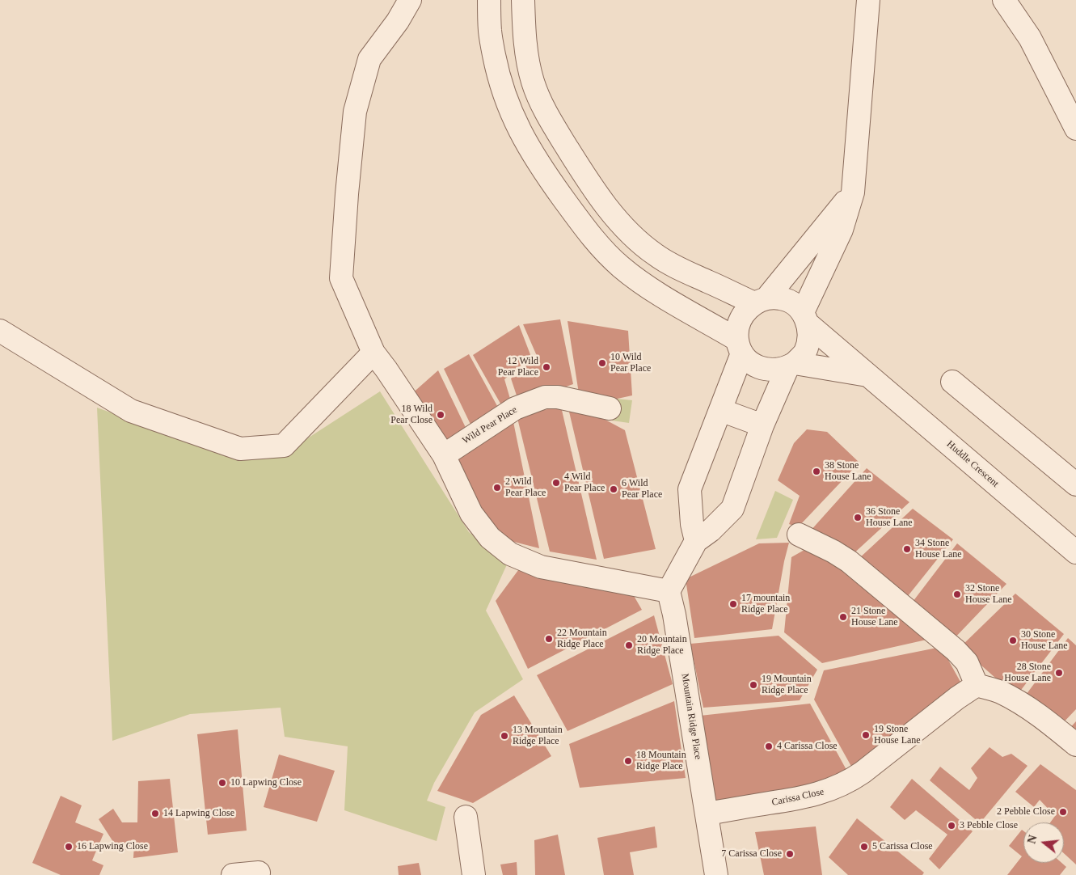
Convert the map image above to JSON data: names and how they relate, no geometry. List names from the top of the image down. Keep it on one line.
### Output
{"streets":{"street":["Wild Pear Place","Huddle Crescent","Mountain Ridge Place","Carissa Close"]},"crossings":[["Mountain Ridge Place","Carissa Close"]],"places":["10 Wild Pear Place","12 Wild Pear Place","18 Wild Pear Close","38 Stone House Lane","4 Wild Pear Place","2 Wild Pear Place","6 Wild Pear Place","36 Stone House Lane","34 Stone House Lane","32 Stone House Lane","17 mountain Ridge Place","21 Stone House Lane","22 Mountain Ridge Place","30 Stone House Lane","20 Mountain Ridge Place","28 Stone House Lane","19 Mountain Ridge Place","19 Stone House Lane","13 Mountain Ridge Place","4 Carissa Close","18 Mountain Ridge Place","10 Lapwing Close","2 Pebble Close","14 Lapwing Close","3 Pebble Close","16 Lapwing Close","5 Carissa Close","7 Carissa Close"],"north":"left"}
